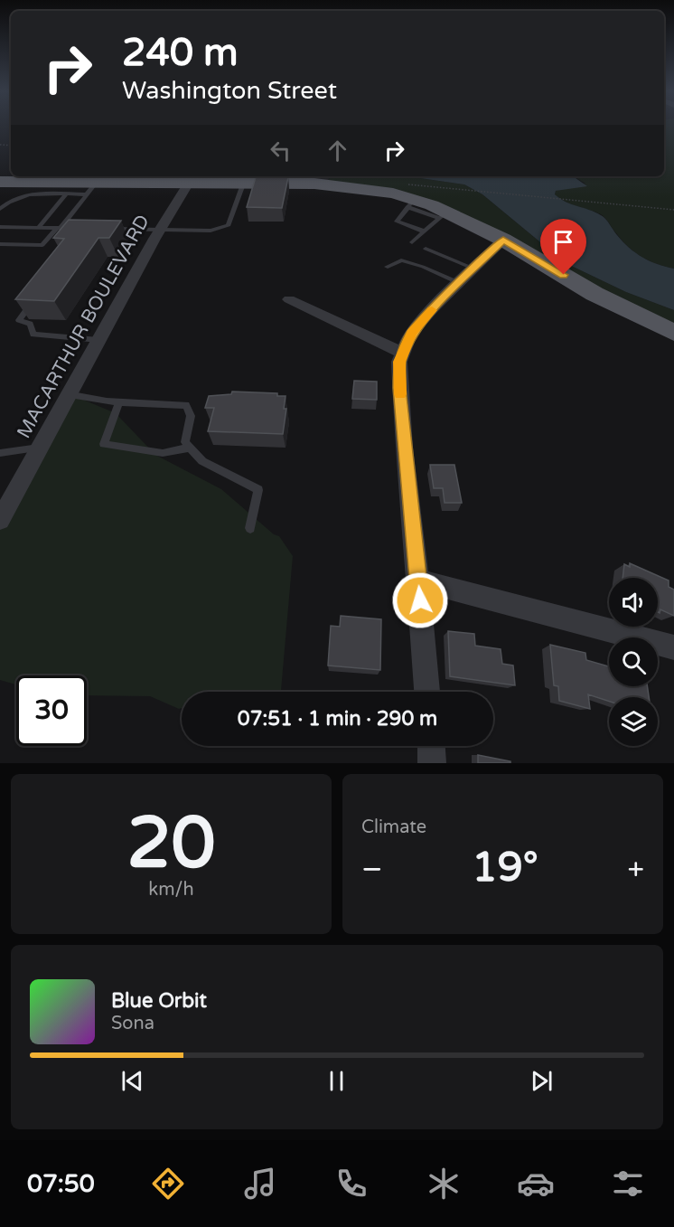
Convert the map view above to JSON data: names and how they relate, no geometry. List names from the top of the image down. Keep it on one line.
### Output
{"streets":{"street":["MACARTHUR BOULEVARD"]},"page":{"turn":["240 m","Washington Street"],"limit":"30","trip":"07:51 · 1 min · 290 m","tile":[["20","km/h"],"Climate"],"heat":["−","19°","+"],"song":["Blue Orbit","Sona"],"tabs":"07:50"}}
